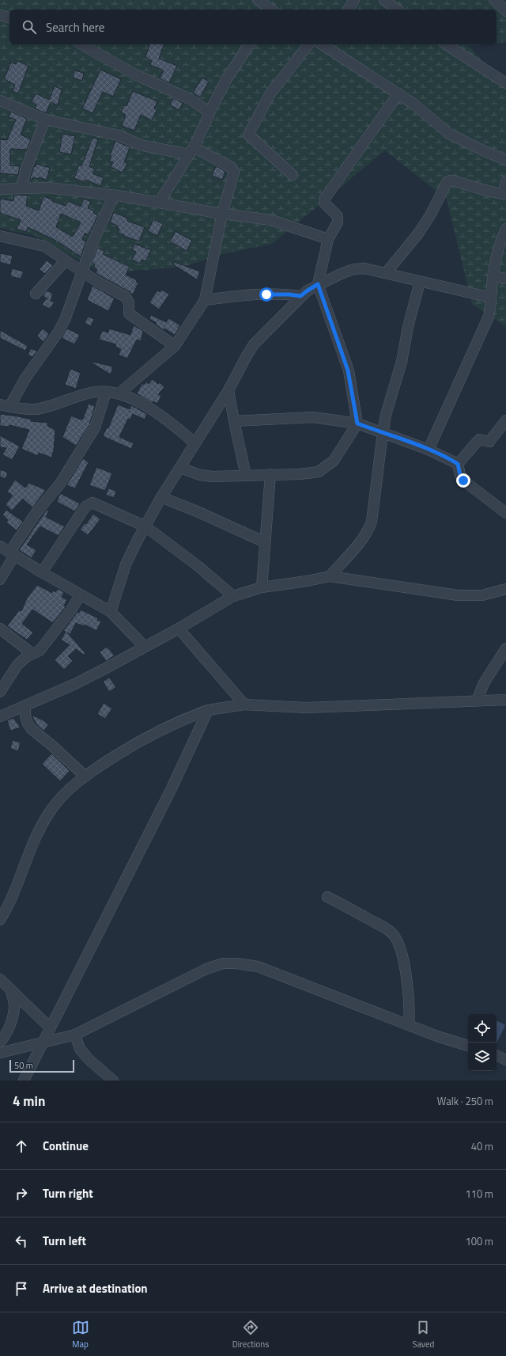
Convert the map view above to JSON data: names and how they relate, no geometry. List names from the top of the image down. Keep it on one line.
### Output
{"scale_bar":"50 m","page":{"search":"Search here","scale":"50 m","heading":["4 min","Walk · 250 m"],"list":[["Continue","40 m"],["Turn right","110 m"],["Turn left","100 m"],"Arrive at destination"],"nav":["Map","Directions","Saved"]}}
